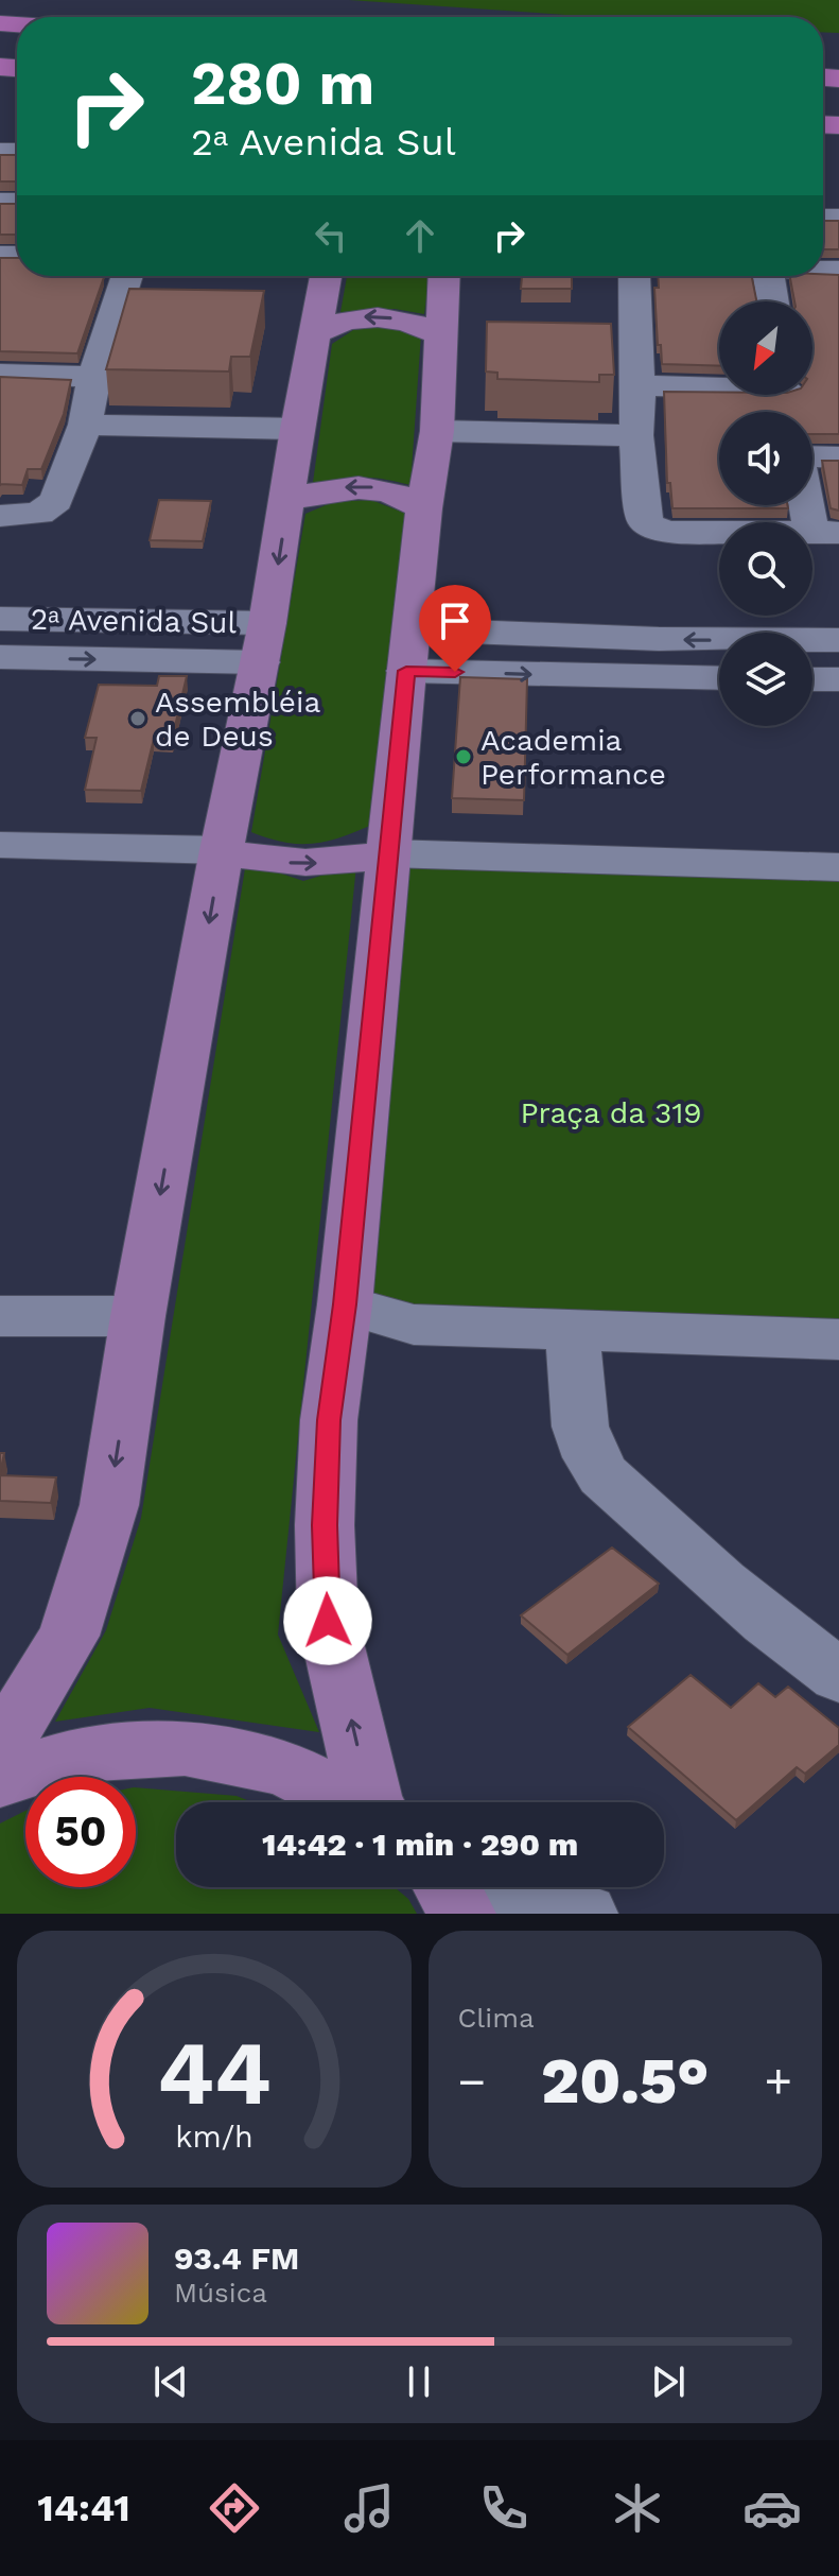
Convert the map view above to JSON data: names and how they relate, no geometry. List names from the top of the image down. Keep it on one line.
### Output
{"streets":{"street":["2ᵃ Avenida Sul"]},"parks":["Praça da 319"],"places":["Assembléia de Deus","Academia Performance"],"north":"bottom left","page":{"turn":["280 m","2ᵃ Avenida Sul"],"limit":"50","trip":"14:42 · 1 min · 290 m","tile":"Clima","heat":["−","20.5°","+"],"song":["93.4 FM","Música"],"tabs":"14:41","gauge":["44","km/h"]}}
